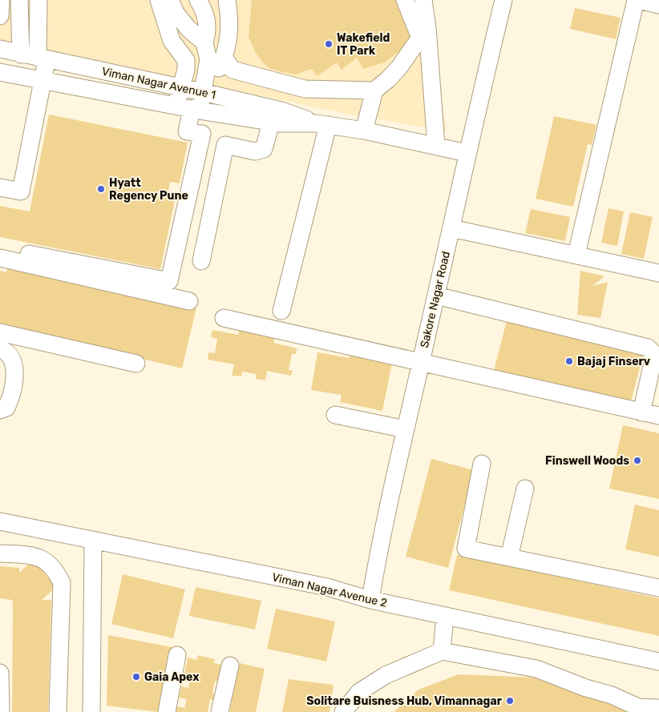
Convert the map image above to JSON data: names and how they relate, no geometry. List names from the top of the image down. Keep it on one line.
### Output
{"streets":{"street":["Viman Nagar Avenue 1","Sakore Nagar Road","Viman Nagar Avenue 2"]},"crossings":[["Viman Nagar Avenue 1","Sakore Nagar Road"],["Sakore Nagar Road","Viman Nagar Avenue 2"]],"places":["Wakefield IT Park","Hyatt Regency Pune","Bajaj Finserv","Finswell Woods","Gaia Apex","Solitare Buisness Hub, Vimannagar"]}
